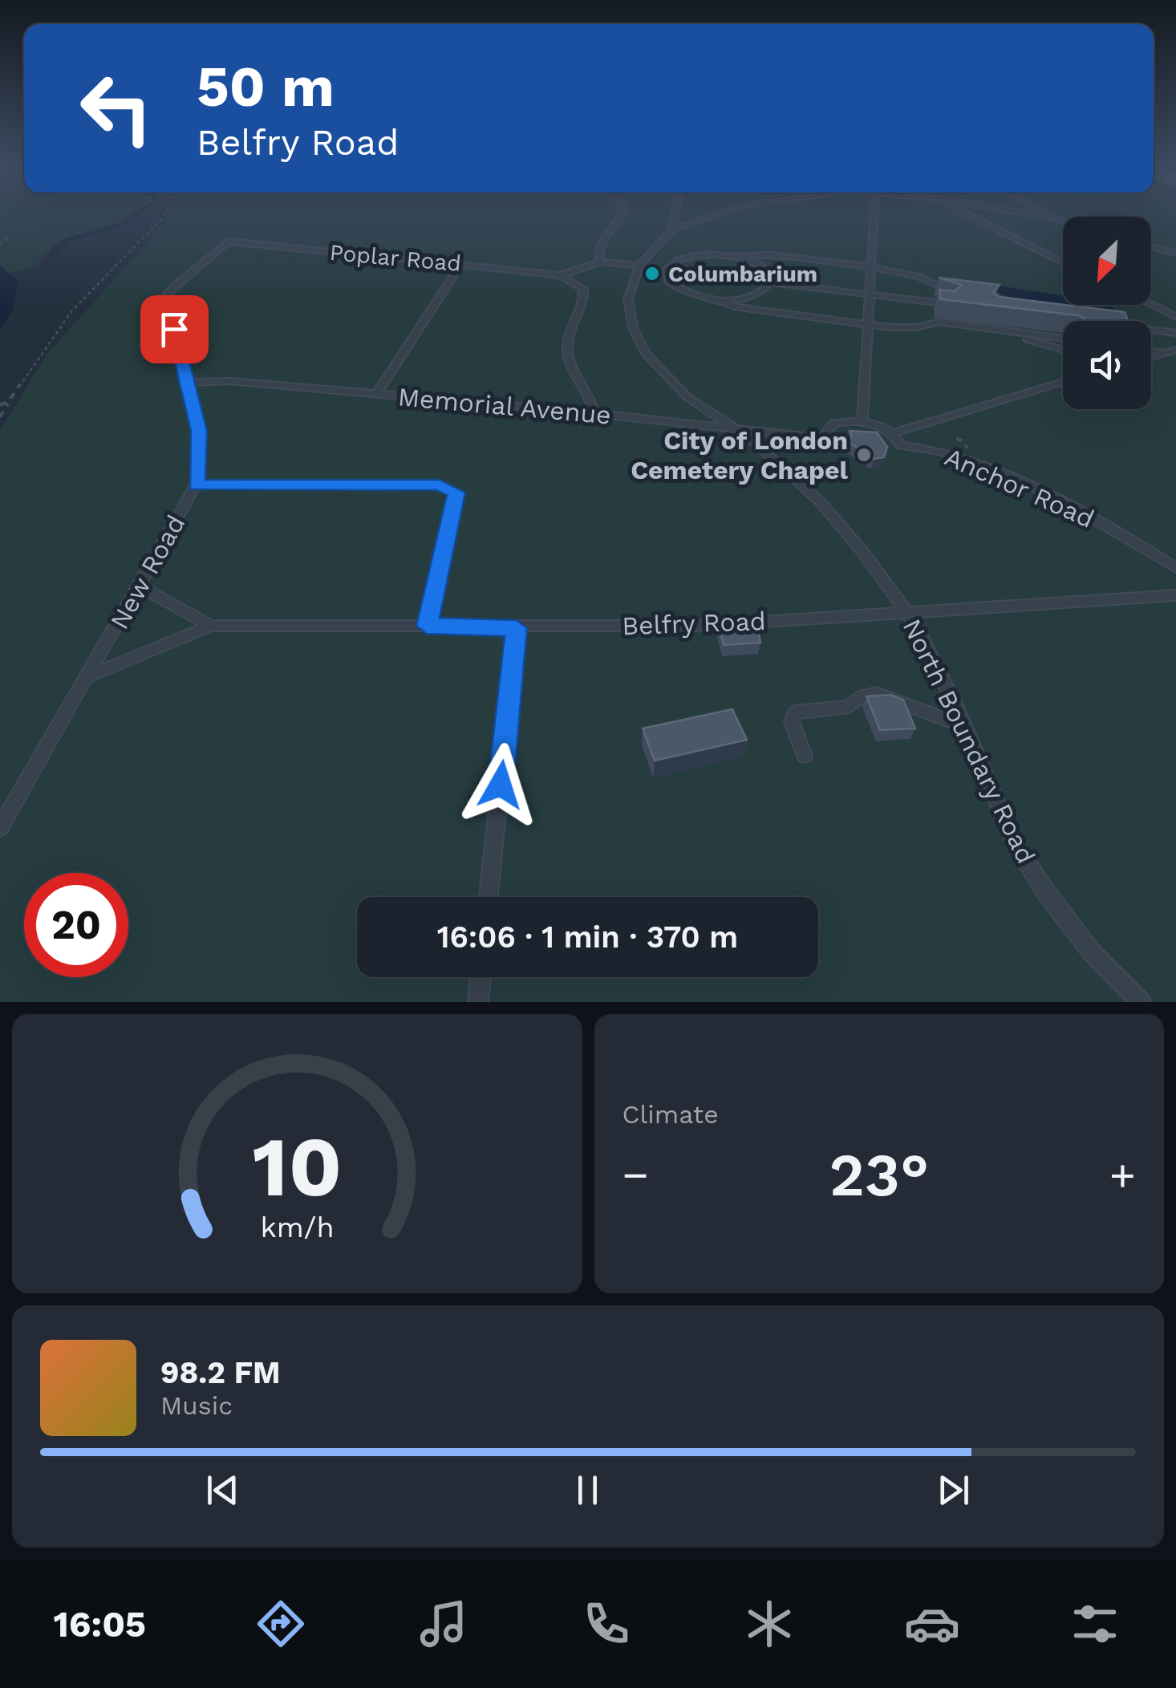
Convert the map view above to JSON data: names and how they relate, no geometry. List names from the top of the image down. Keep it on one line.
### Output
{"streets":{"lane":["Poplar Road","Memorial Avenue","Anchor Road","New Road","Belfry Road","North Boundary Road"]},"crossings":[["Poplar Road","New Road"],["Poplar Road","North Boundary Road"],["Memorial Avenue","New Road"],["Memorial Avenue","North Boundary Road"],["New Road","Belfry Road"],["Belfry Road","North Boundary Road"]],"places":["Columbarium","City of London Cemetery Chapel"],"north":"bottom left","page":{"turn":["50 m","Belfry Road"],"limit":"20","trip":"16:06 · 1 min · 370 m","tile":"Climate","heat":["−","23°","+"],"song":["98.2 FM","Music"],"tabs":"16:05","gauge":["10","km/h"]}}
